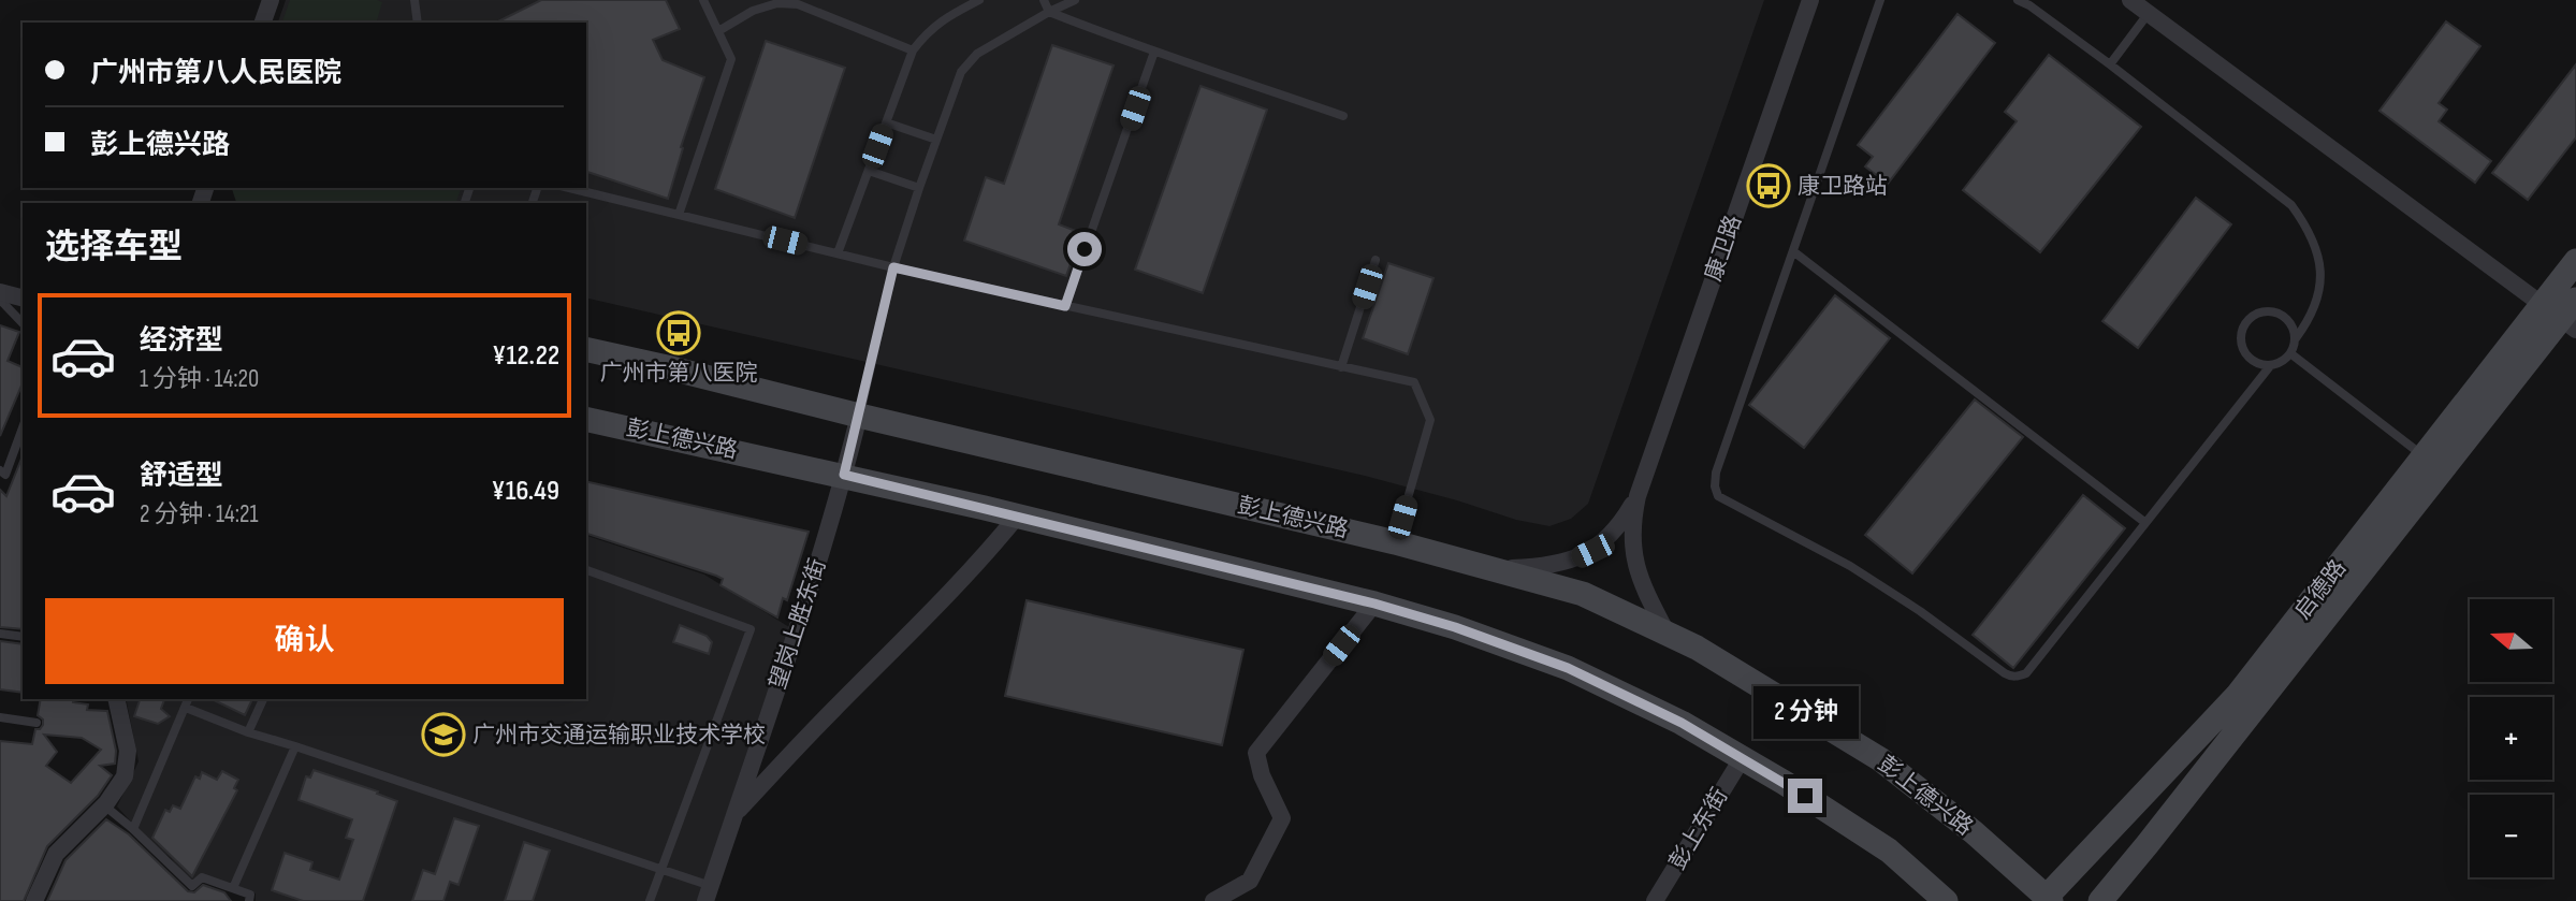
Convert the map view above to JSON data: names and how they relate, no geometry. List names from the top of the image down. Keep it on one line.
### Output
{"streets":{"street":["康卫路","彭上德兴路","启德路","望岗上胜东街","彭上东街"]},"crossings":[["彭上德兴路","启德路"],["彭上德兴路","望岗上胜东街"],["彭上德兴路","彭上东街"]],"places":{"bus stop":["康卫路站","广州市第八医院"],"school or university":["广州市交通运输职业技术学校"]},"north":"left","page":{"banner":["广州市第八人民医院","彭上德兴路"],"heading":"选择车型","list":[{"name":"经济型","note":"1 分钟 · 14:20","value":"¥12.22"},{"name":"舒适型","note":"2 分钟 · 14:21","value":"¥16.49"}],"buttons":"确认","map_buttons":["+","−"],"bubble":"2 分钟"}}
